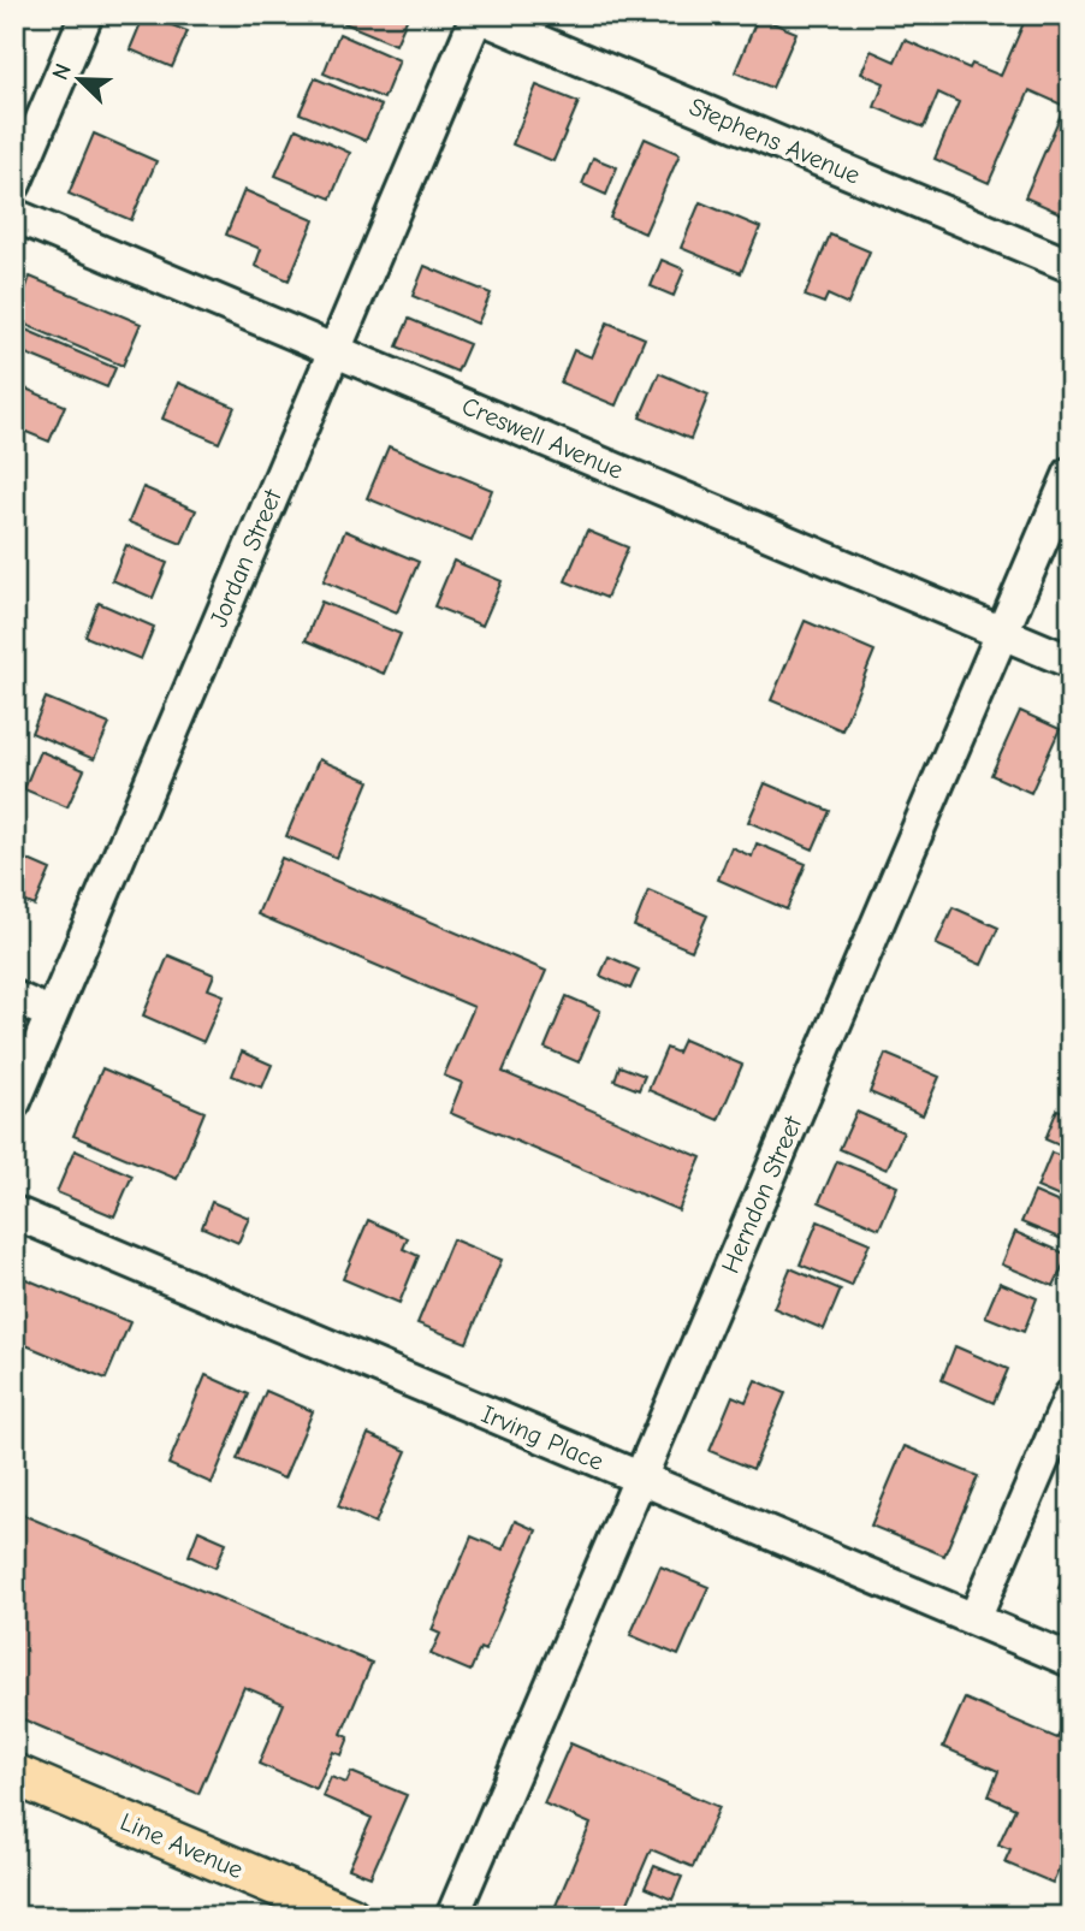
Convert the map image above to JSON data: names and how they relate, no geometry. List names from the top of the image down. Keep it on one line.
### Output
{"streets":{"main road":["Line Avenue"],"street":["Stephens Avenue","Creswell Avenue","Jordan Street","Herndon Street","Irving Place"]},"crossings":[["Stephens Avenue","Jordan Street"],["Creswell Avenue","Jordan Street"],["Creswell Avenue","Herndon Street"],["Herndon Street","Irving Place"]],"north":"top left"}
